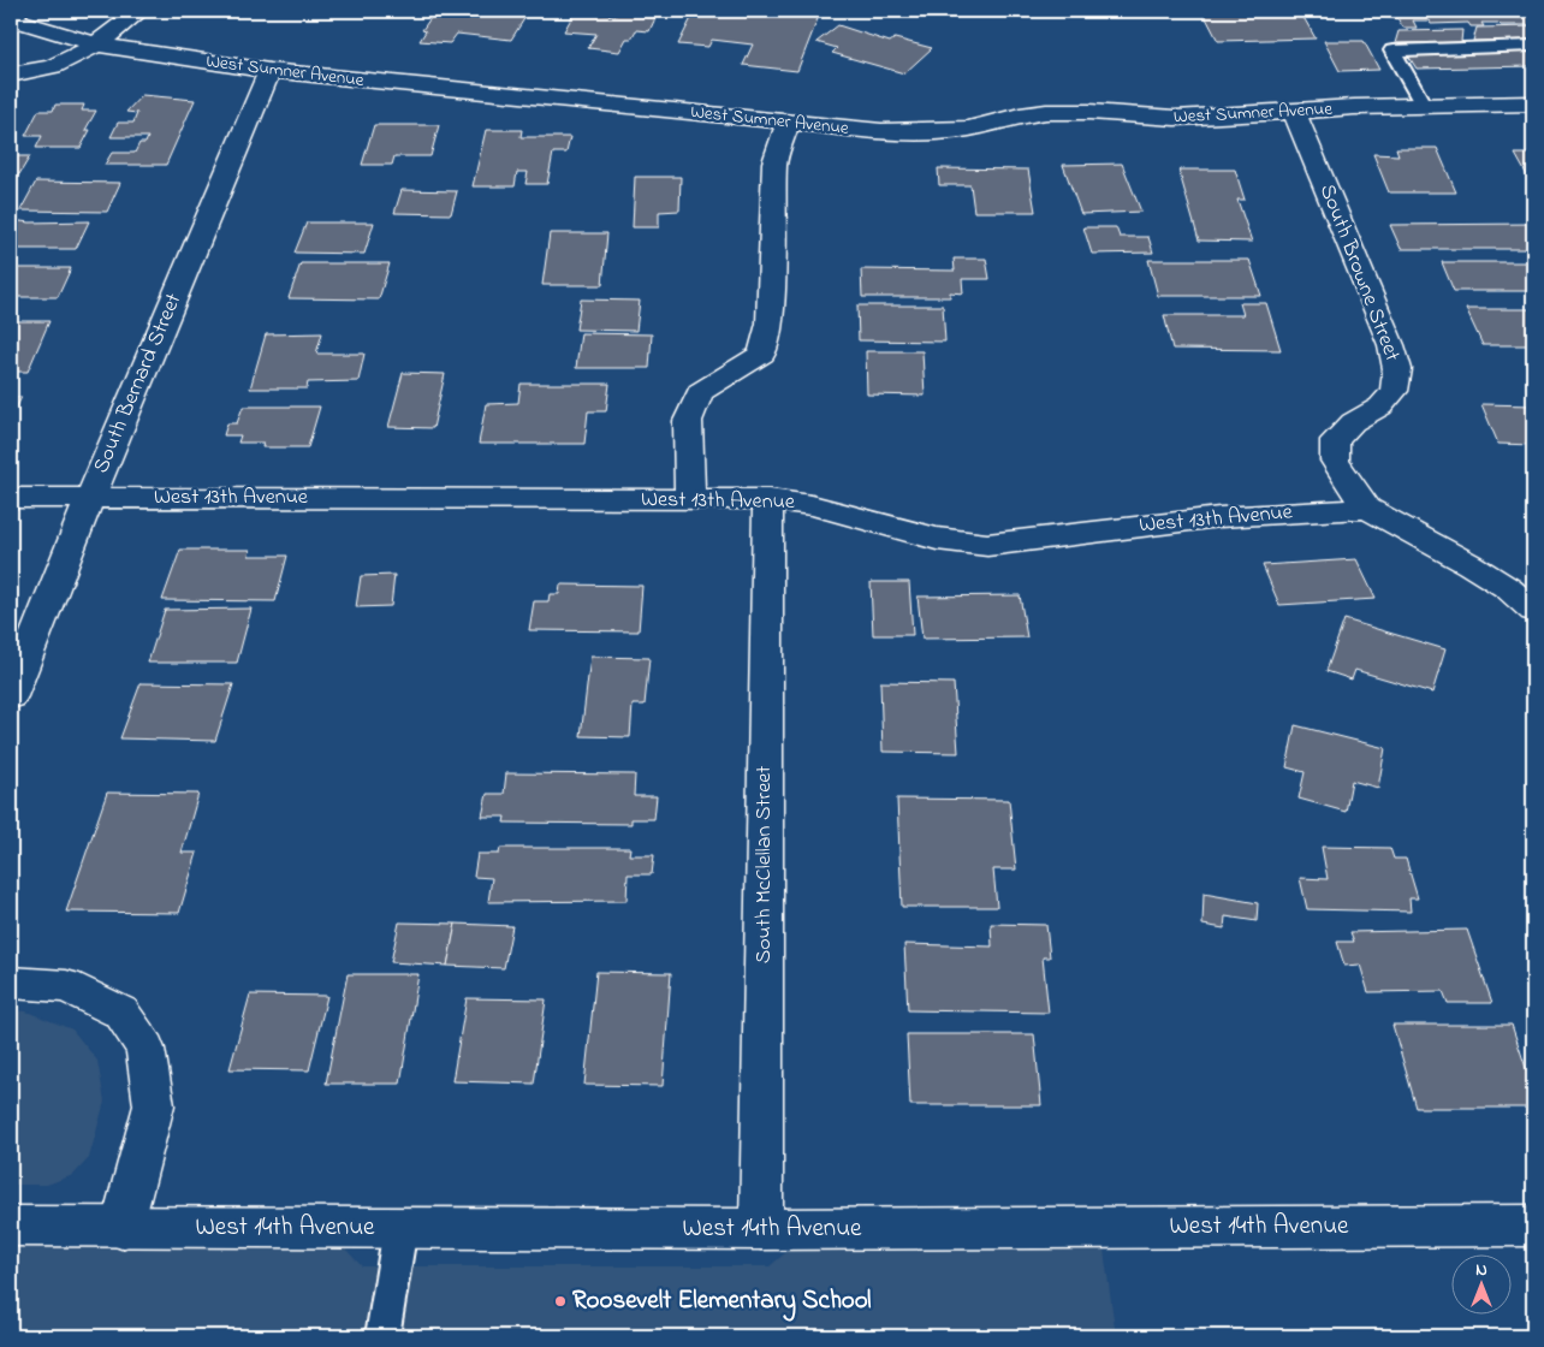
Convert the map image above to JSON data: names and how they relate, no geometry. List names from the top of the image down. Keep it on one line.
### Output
{"streets":{"street":["West Sumner Avenue","South Browne Street","South Bernard Street","West 13th Avenue","South McClellan Street","West 14th Avenue"]},"crossings":[["West Sumner Avenue","South Browne Street"],["West Sumner Avenue","South Bernard Street"],["South Browne Street","West 13th Avenue"],["South Bernard Street","West 13th Avenue"],["West 13th Avenue","South McClellan Street"],["South McClellan Street","West 14th Avenue"]],"places":["Roosevelt Elementary School"],"north":"top"}
